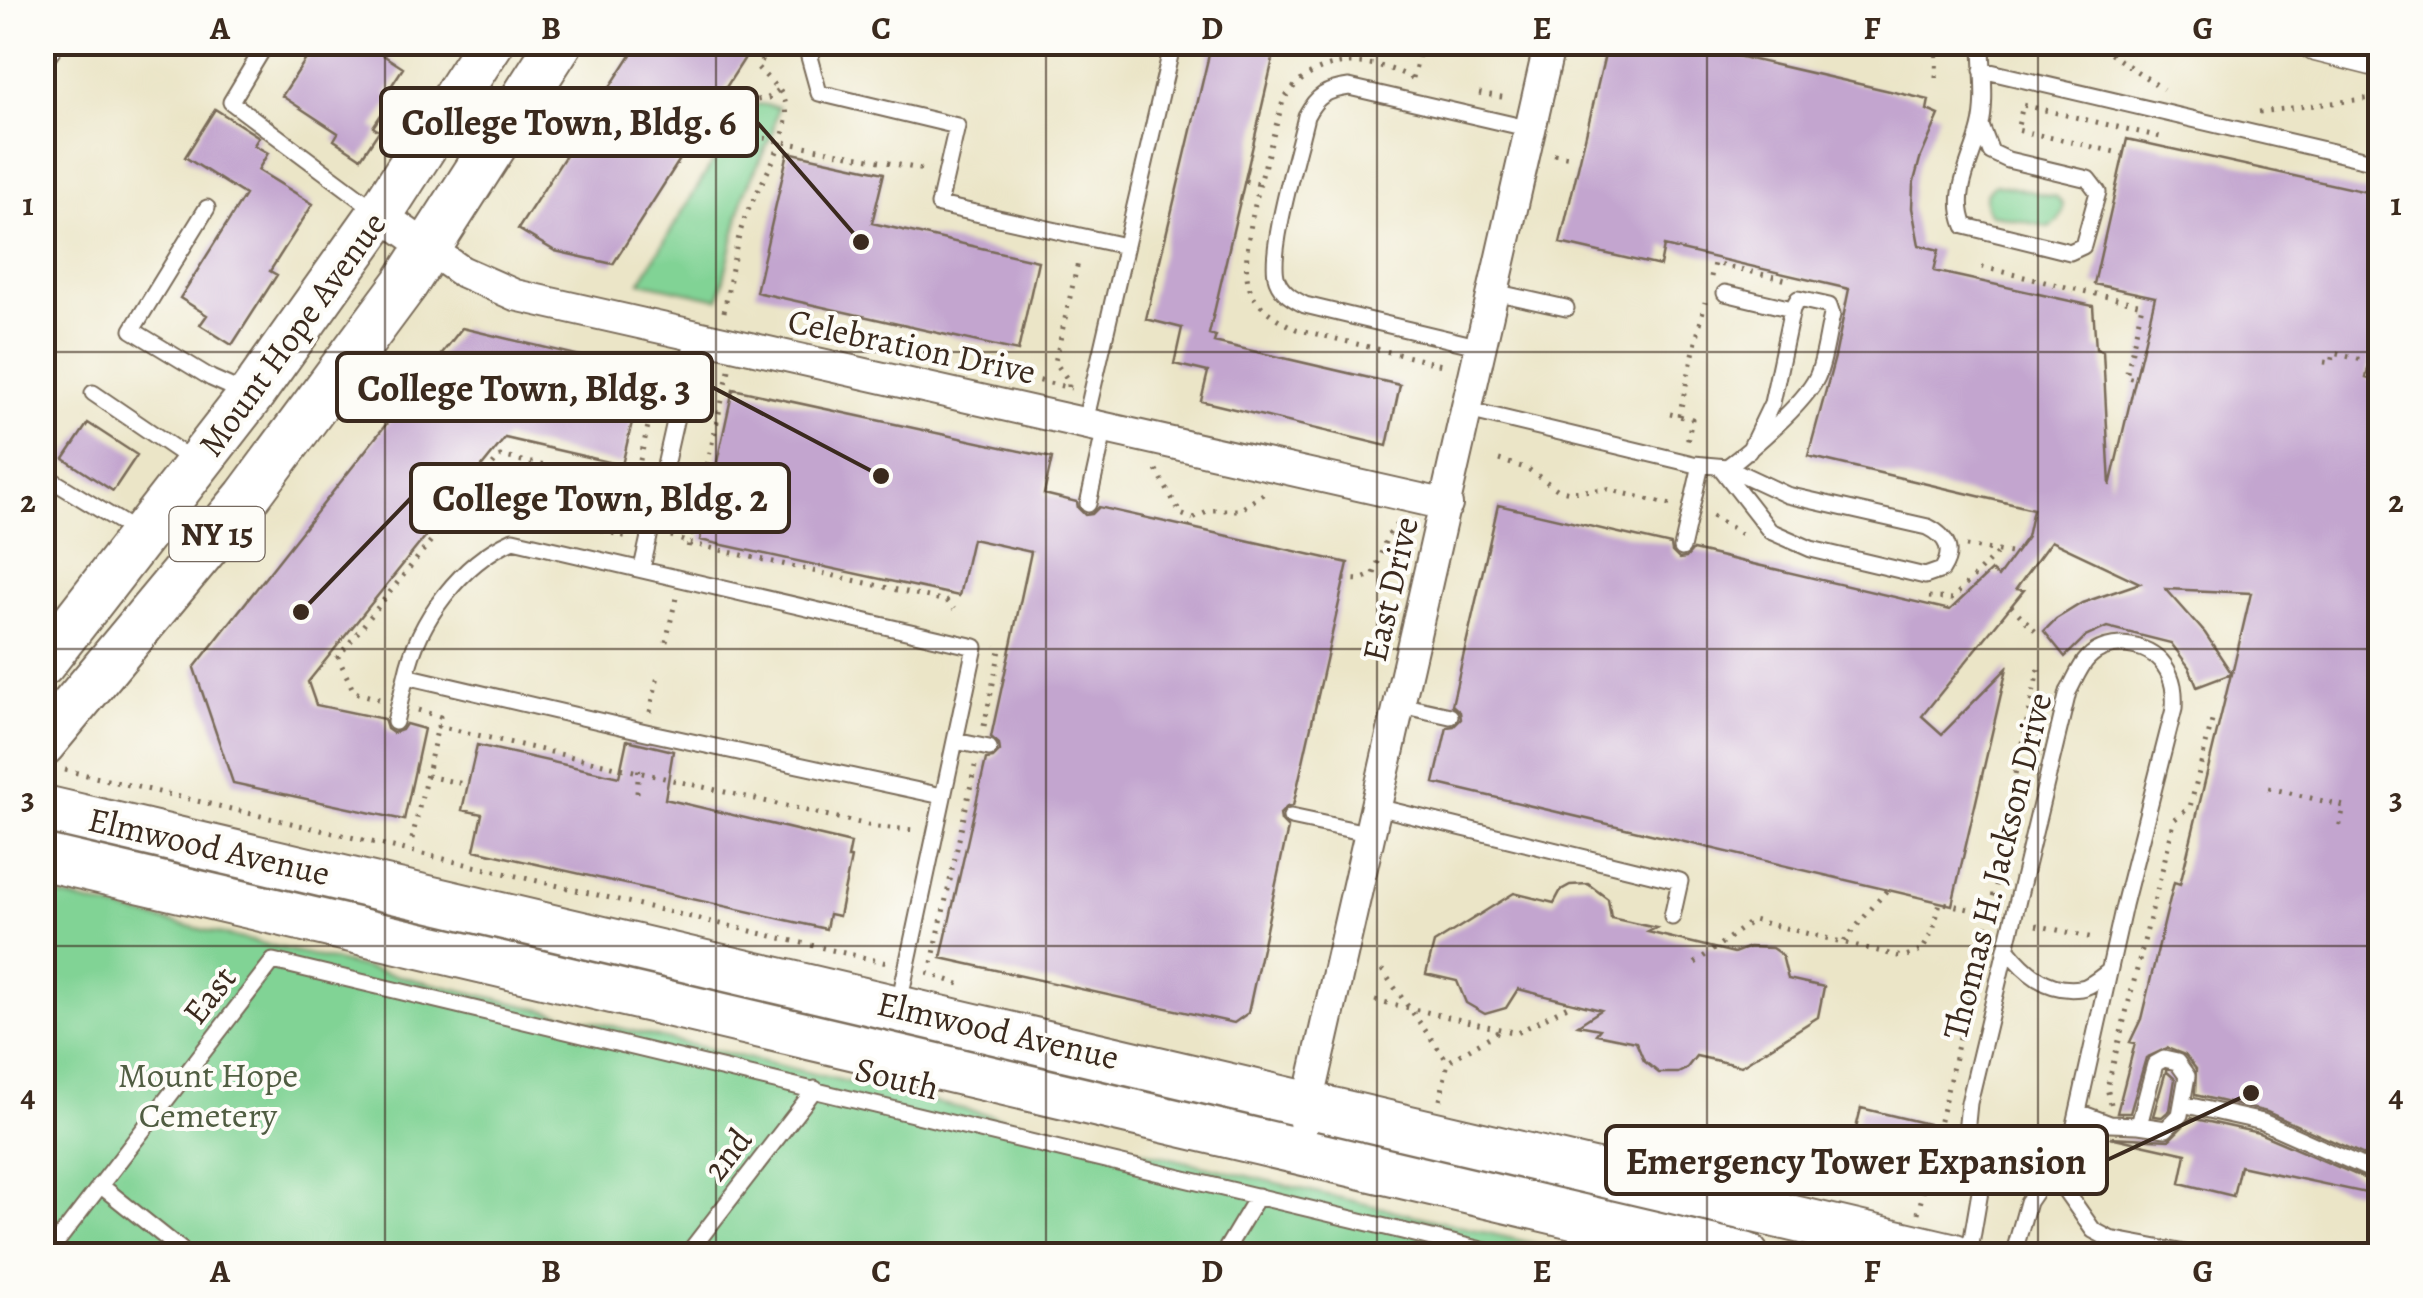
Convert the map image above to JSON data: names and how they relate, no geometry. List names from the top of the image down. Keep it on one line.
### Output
{"streets":{"main road":["Mount Hope Avenue","NY 15","Elmwood Avenue"],"street":["Celebration Drive","East Drive"],"lane":["Thomas H. Jackson Drive","East","South","2nd"]},"crossings":[["Mount Hope Avenue","Celebration Drive"],["Mount Hope Avenue","Elmwood Avenue"],["Celebration Drive","East Drive"],["East Drive","Elmwood Avenue"],["East","South"],["South","2nd"]],"parks":["Mount Hope Cemetery"],"places":["College Town, Bldg. 6","College Town, Bldg. 3","College Town, Bldg. 2","Emergency Tower Expansion"],"grid":{"columns":["A","B","C","D","E","F","G"],"rows":["1","2","3","4"]}}
